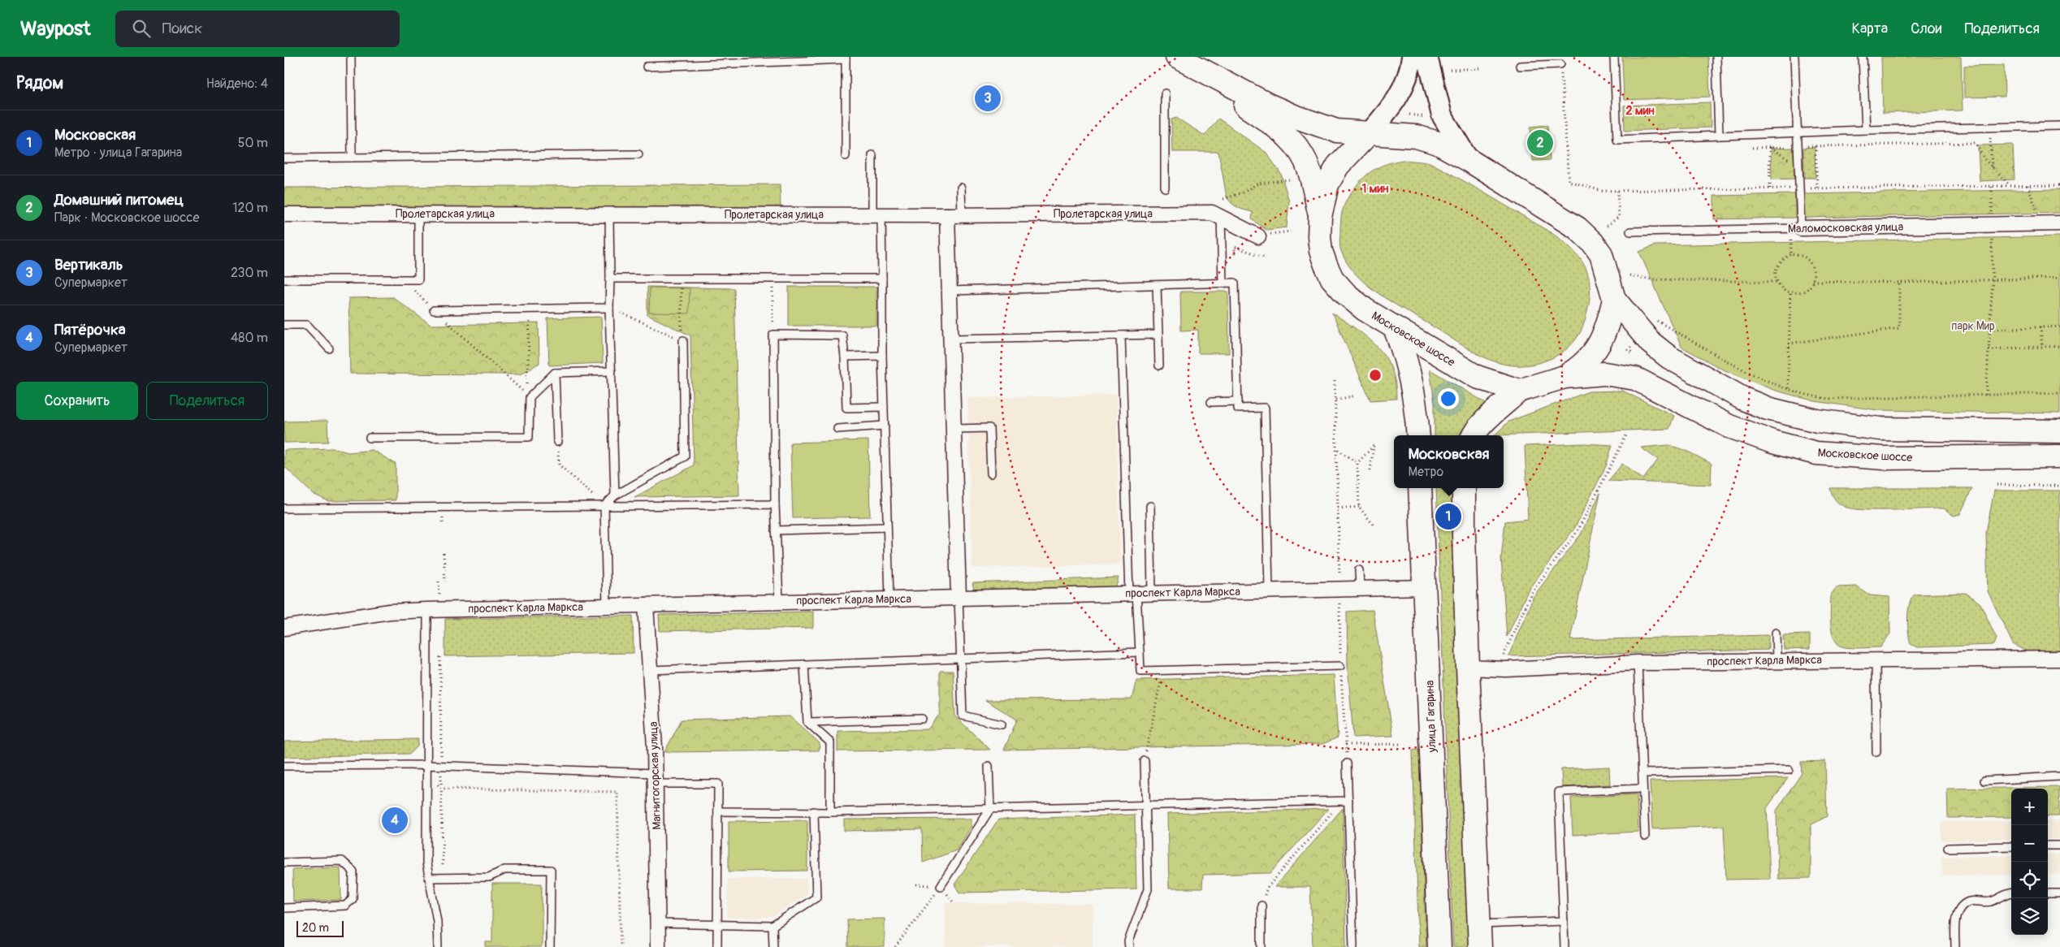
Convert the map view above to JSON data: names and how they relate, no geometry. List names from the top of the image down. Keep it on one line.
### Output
{"streets":{"main road":["Московское шоссе","улица Гагарина"],"street":["Пролетарская улица","Маломосковская улица","проспект Карла Маркса","Магнитогорская улица"]},"crossings":[["проспект Карла Маркса","улица Гагарина"],["проспект Карла Маркса","Магнитогорская улица"]],"parks":["парк Мир"],"scale_bar":"20 m","page":{"header":"Waypost","search":"Поиск","nav":["Карта","Слои","Поделиться"],"heading":["Рядом","Найдено: 4"],"pins":["3","2","1","4"],"list":[{"mark":"1","name":"Московская","note":"Метро · улица Гагарина","value":"50 m"},{"mark":"2","name":"Домашний питомец","note":"Парк · Московское шоссе","value":"120 m"},{"mark":"3","name":"Вертикаль","note":"Супермаркет","value":"230 m"},{"mark":"4","name":"Пятёрочка","note":"Супермаркет","value":"480 m"}],"buttons":["Сохранить","Поделиться"],"popup":["Московская","Метро"],"map_buttons":["+","−"],"scale":"20 m"},"rings":["2 мин","1 мин"]}
